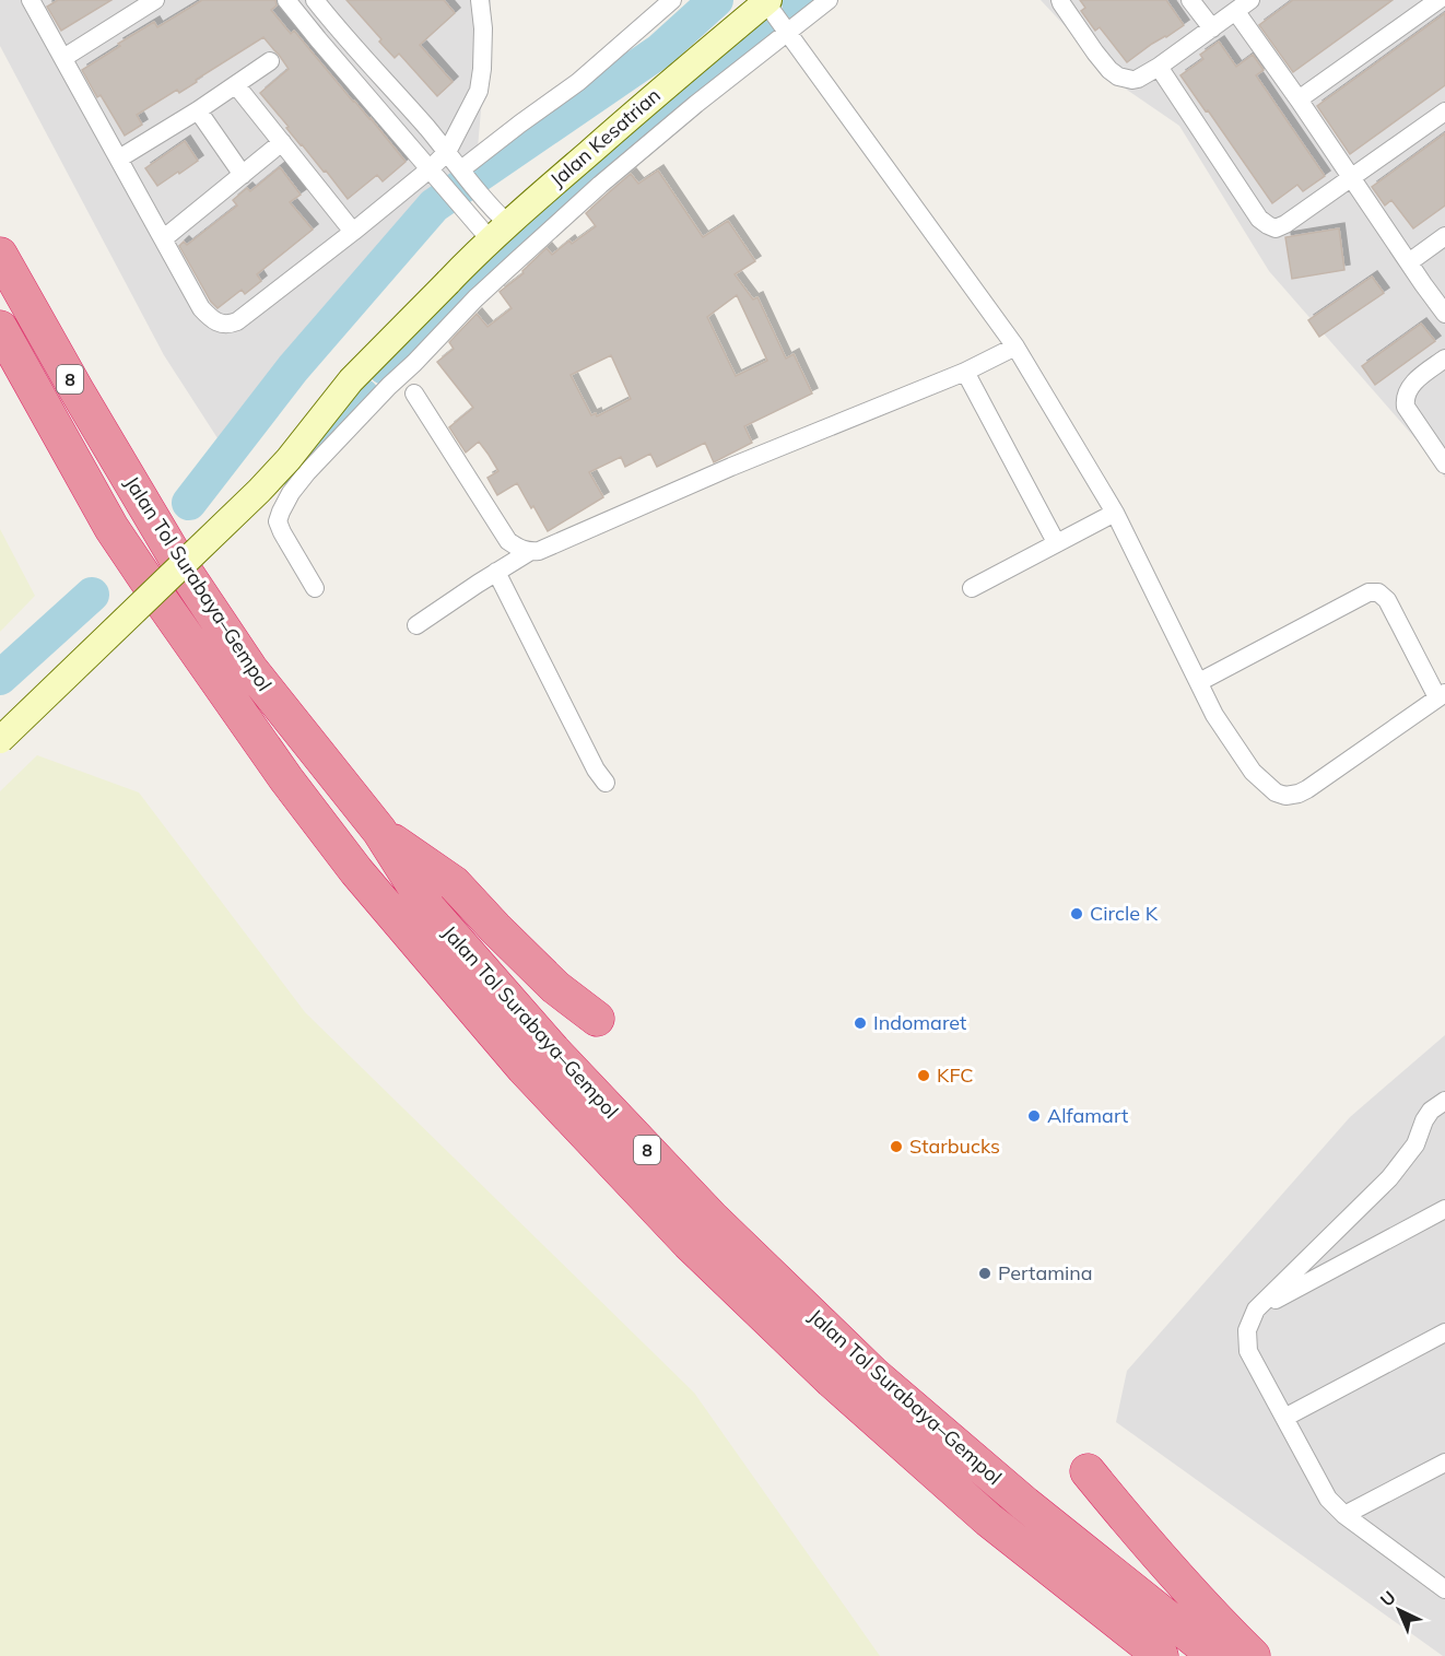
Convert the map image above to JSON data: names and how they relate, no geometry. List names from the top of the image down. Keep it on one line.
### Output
{"streets":{"highway":["8","Jalan Tol Surabaya–Gempol"],"street":["Jalan Kesatrian"]},"places":["Circle K","Indomaret","KFC","Alfamart","Starbucks","Pertamina"],"north":"top left"}
